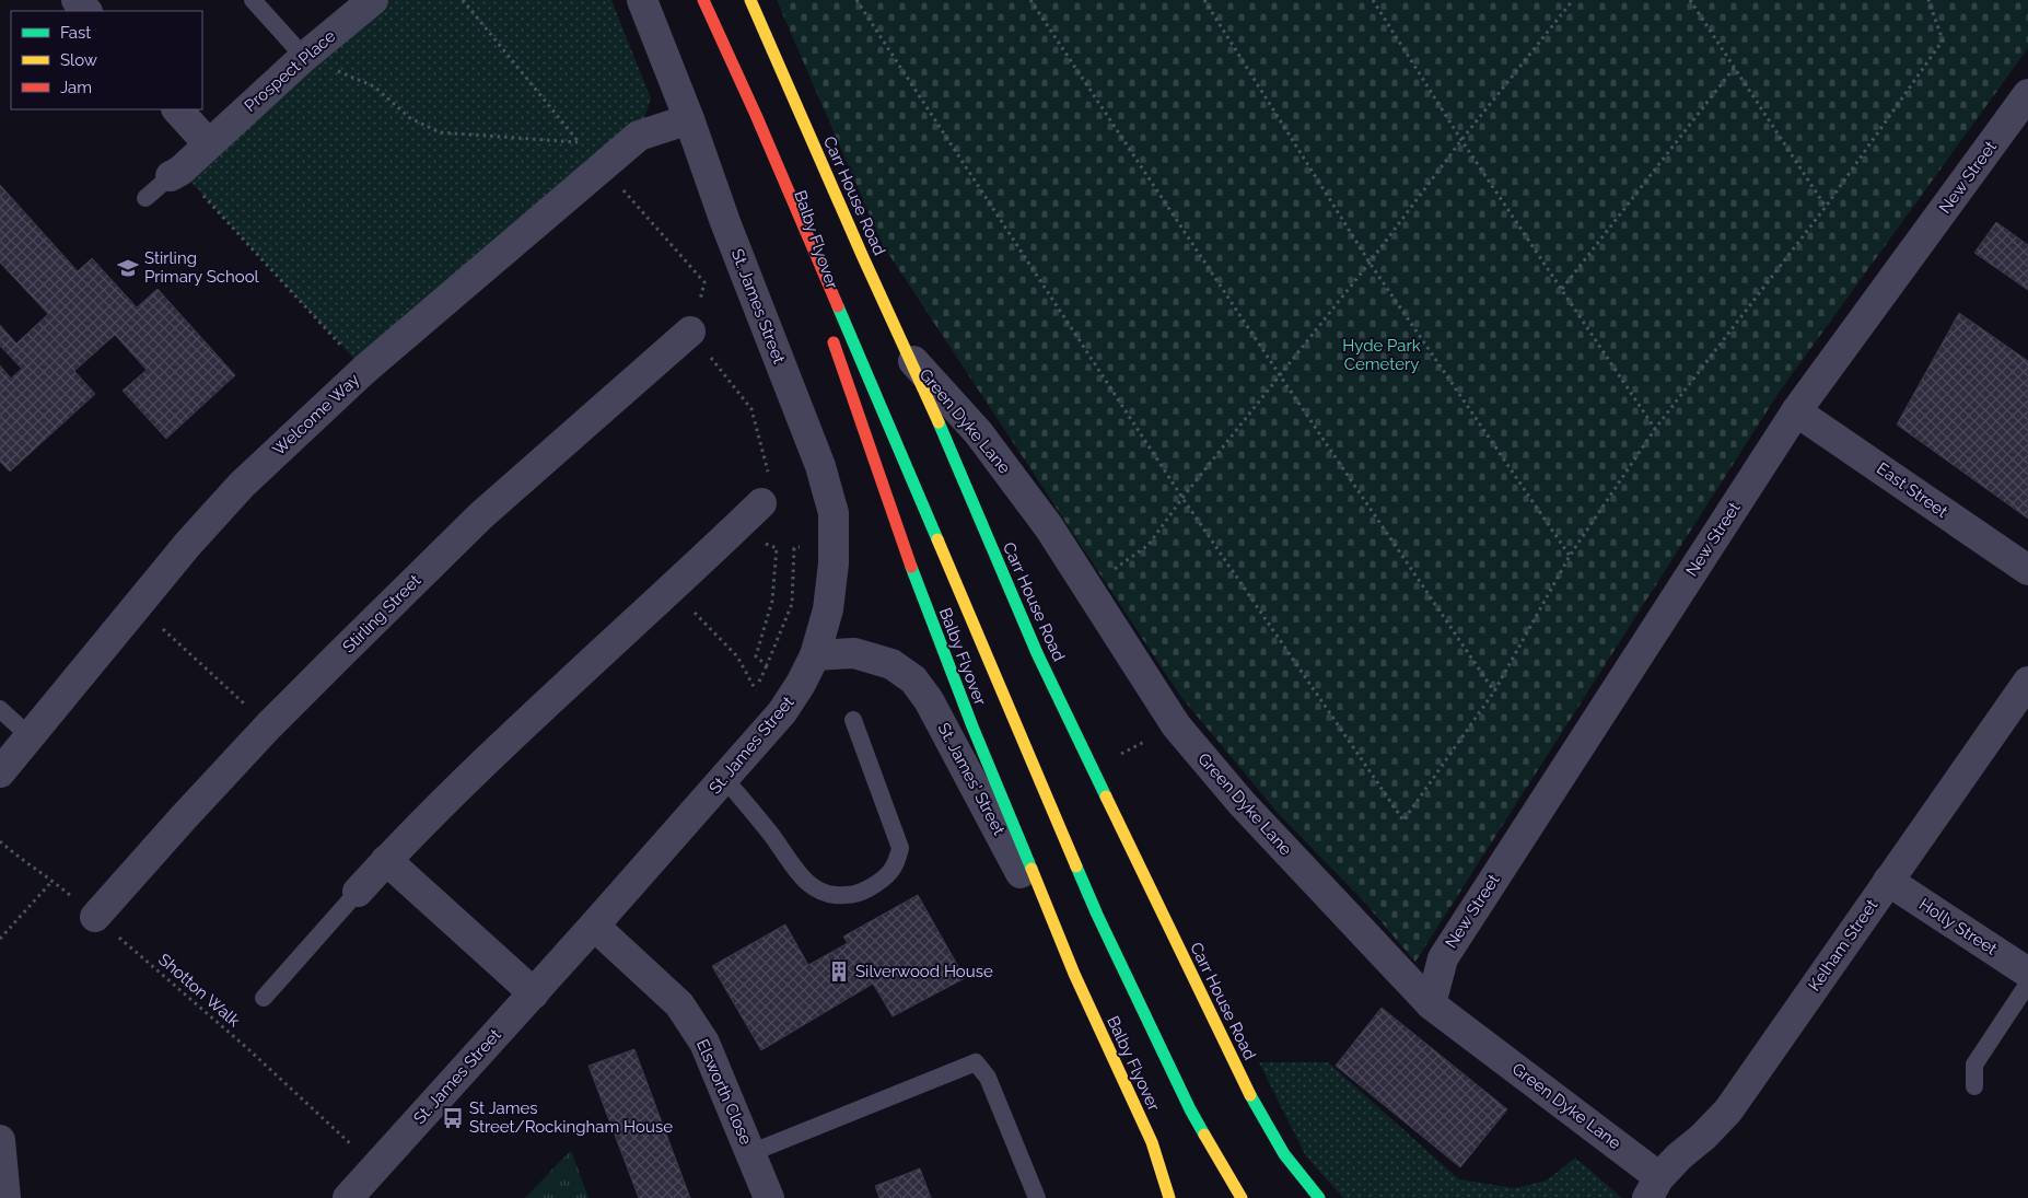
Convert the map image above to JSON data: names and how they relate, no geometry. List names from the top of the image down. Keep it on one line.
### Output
{"streets":{"highway":["Carr House Road","Balby Flyover"],"street":["Prospect Place","New Street","St. James Street","Welcome Way","Green Dyke Lane","East Street","Stirling Street","St. James' Street","Holly Street","Kelham Street","Elsworth Close"],"path":["Shotton Walk"]},"crossings":[["New Street","Green Dyke Lane"],["New Street","East Street"],["Carr House Road","Green Dyke Lane"],["Balby Flyover","St. James' Street"],["St. James Street","Welcome Way"],["St. James Street","St. James' Street"],["St. James Street","Shotton Walk"],["St. James Street","Elsworth Close"],["Green Dyke Lane","Kelham Street"],["Stirling Street","Shotton Walk"],["Holly Street","Kelham Street"]],"parks":["Hyde Park Cemetery"],"places":{"school or university":["Stirling Primary School"],"building":["Silverwood House"],"bus stop":["St James Street/Rockingham House"]},"legend":["Fast","Slow","Jam"]}
